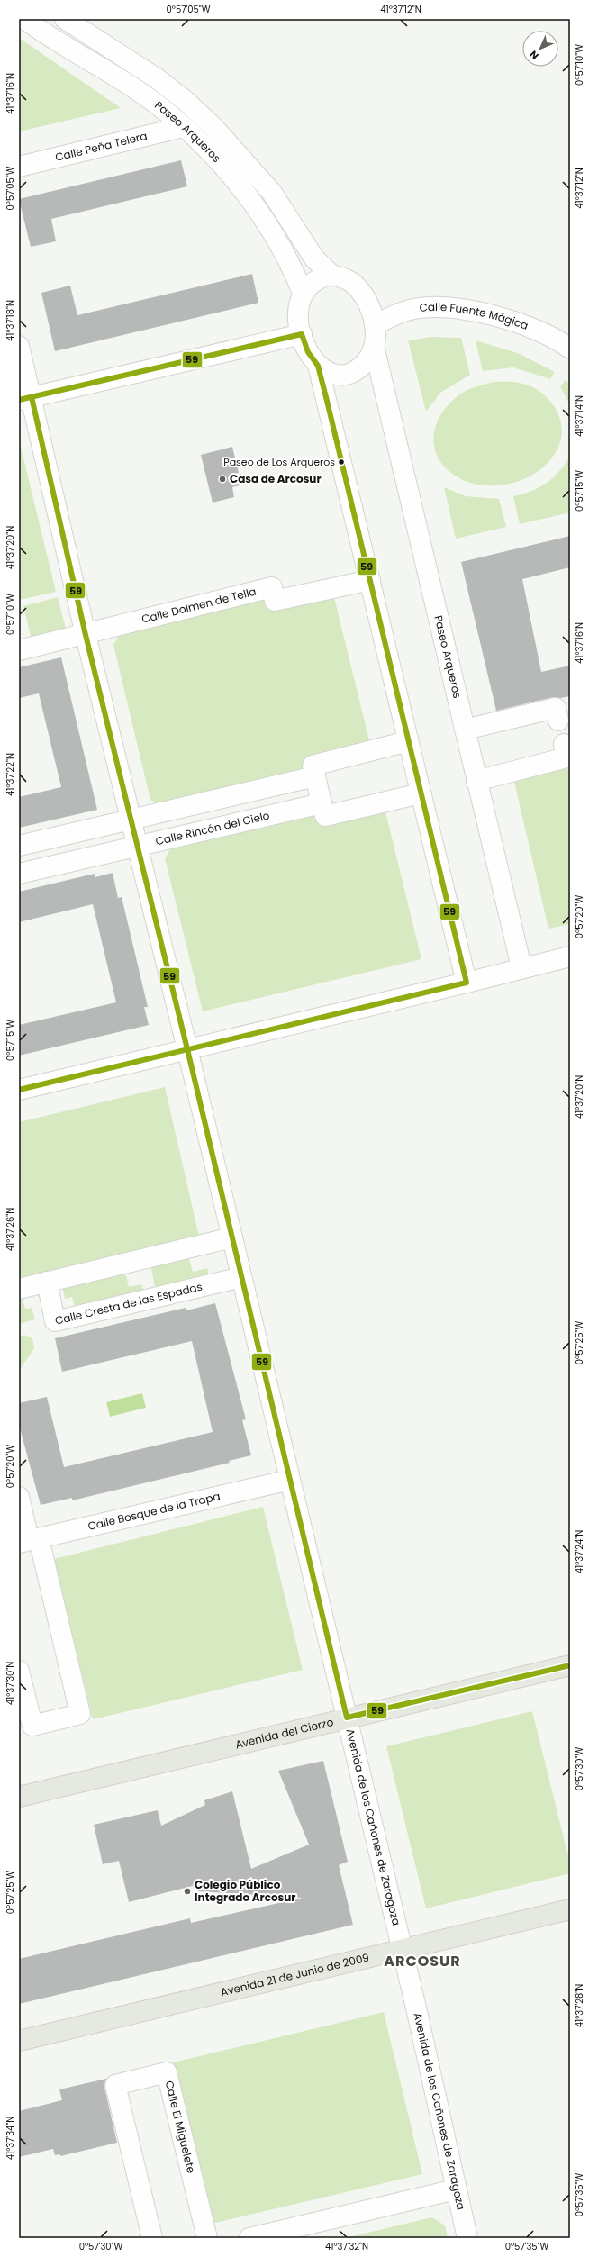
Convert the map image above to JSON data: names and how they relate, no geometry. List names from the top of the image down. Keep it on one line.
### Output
{"streets":{"main road":["Avenida del Cierzo","Avenida 21 de Junio de 2009"],"street":["Paseo Arqueros","Calle Peña Telera","Calle Fuente Mágica","Calle Dolmen de Tella","Calle Rincón del Cielo","Calle Cresta de las Espadas","Calle Bosque de la Trapa","Avenida de los Cañones de Zaragoza","Calle El Miguelete"]},"crossings":[["Paseo Arqueros","Calle Peña Telera"],["Paseo Arqueros","Calle Fuente Mágica"],["Calle Dolmen de Tella","Avenida de los Cañones de Zaragoza"],["Calle Rincón del Cielo","Avenida de los Cañones de Zaragoza"],["Calle Cresta de las Espadas","Avenida de los Cañones de Zaragoza"],["Calle Bosque de la Trapa","Avenida de los Cañones de Zaragoza"],["Avenida del Cierzo","Avenida de los Cañones de Zaragoza"],["Avenida de los Cañones de Zaragoza","Avenida 21 de Junio de 2009"]],"districts":["ARCOSUR"],"places":["Paseo de Los Arqueros","Casa de Arcosur","Colegio Público Integrado Arcosur"],"lines":["transit line 59"],"north":"bottom left","coordinates":["0°57'05\"W","41°37'12\"N","0°57'10\"W","41°37'16\"N","41°37'18\"N","41°37'14\"N","0°57'15\"W","41°37'20\"N","41°37'22\"N","0°57'20\"W","41°37'26\"N","0°57'25\"W","41°37'24\"N","41°37'30\"N","0°57'30\"W","41°37'28\"N","41°37'34\"N","0°57'35\"W","41°37'32\"N"]}
